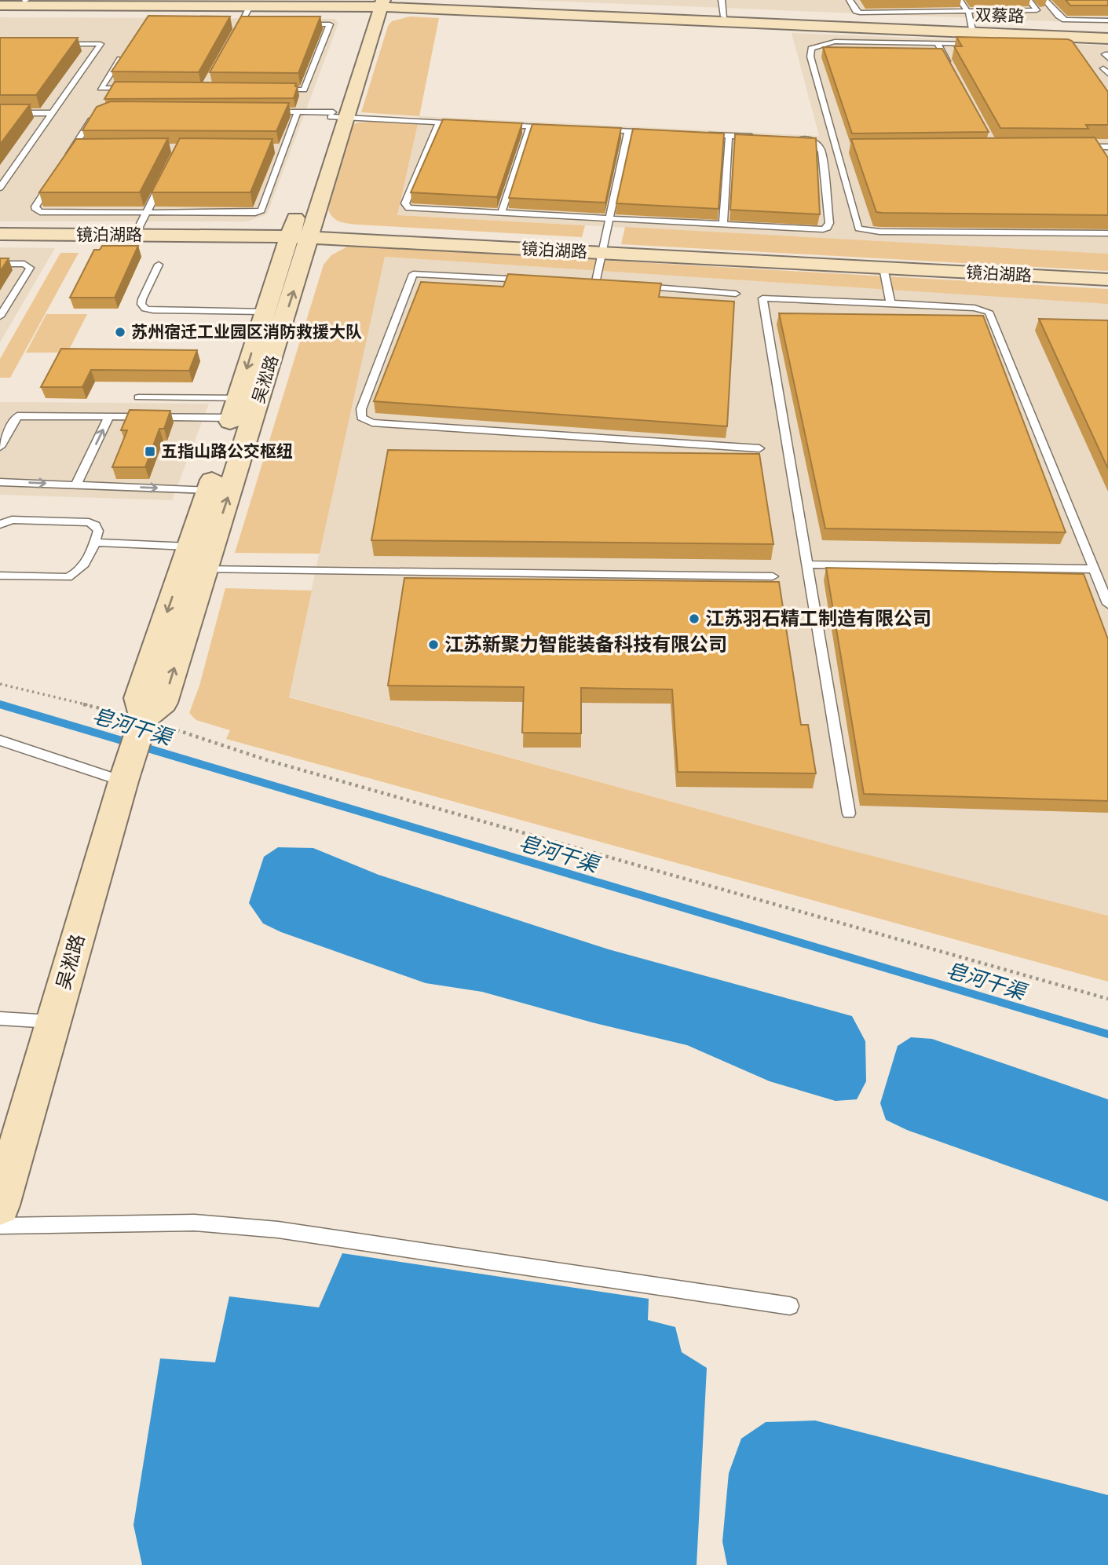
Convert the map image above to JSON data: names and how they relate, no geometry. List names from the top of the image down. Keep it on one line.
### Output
{"streets":{"street":["双蔡路","镜泊湖路","吴淞路"]},"crossings":[["双蔡路","吴淞路"],["镜泊湖路","吴淞路"]],"water":["皂河干渠"],"places":{"other":["苏州宿迁工业园区消防救援大队","江苏羽石精工制造有限公司","江苏新聚力智能装备科技有限公司"],"transit":["五指山路公交枢纽"]}}
